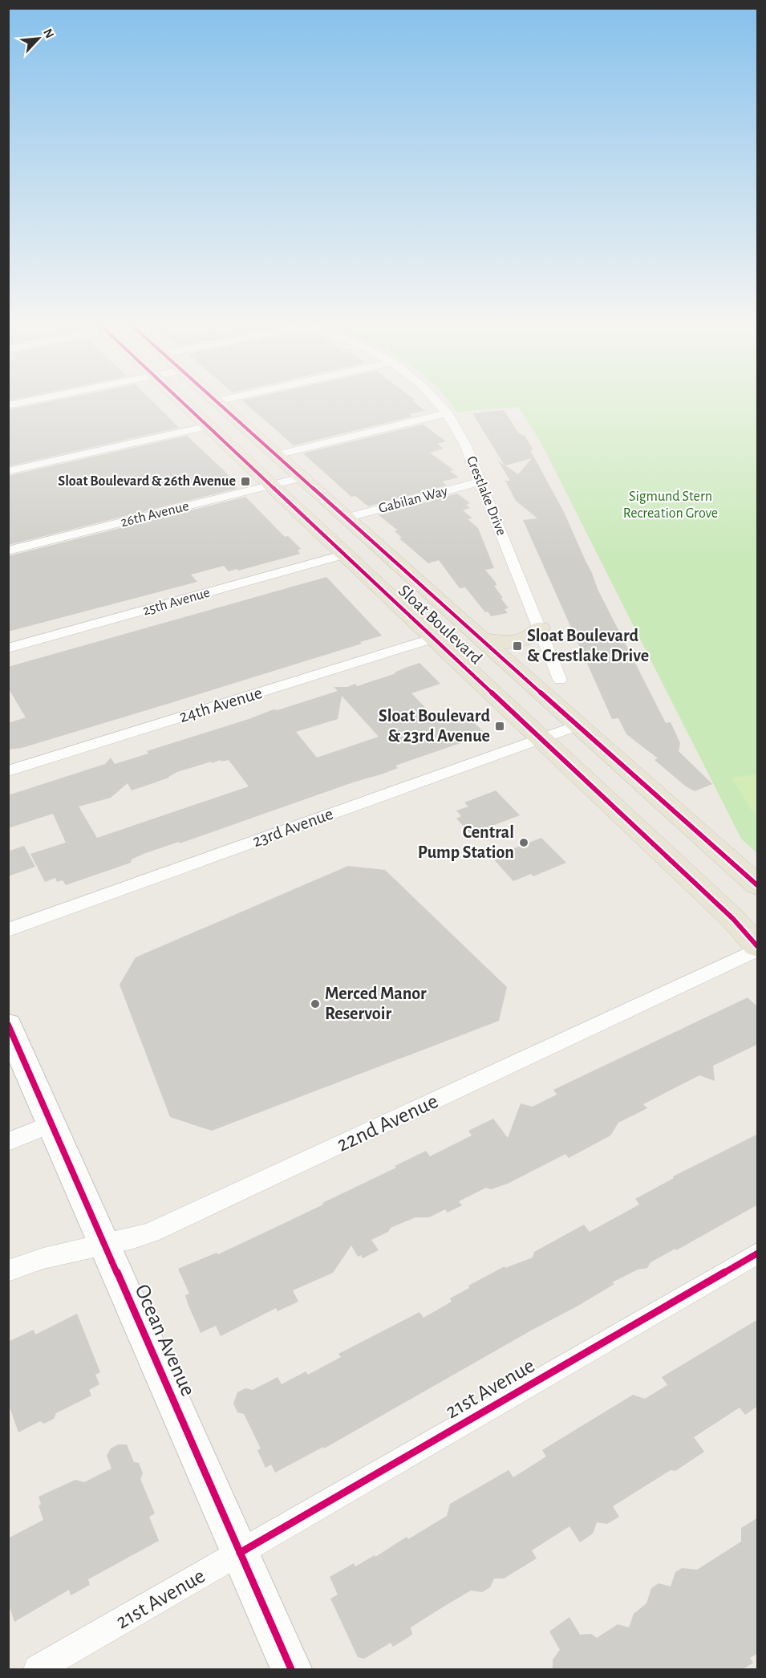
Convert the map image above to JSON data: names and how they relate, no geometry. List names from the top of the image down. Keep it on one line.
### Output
{"streets":{"main road":["Sloat Boulevard"],"street":["Crestlake Drive","Gabilan Way","26th Avenue","25th Avenue","24th Avenue","23rd Avenue","22nd Avenue","Ocean Avenue","21st Avenue"]},"crossings":[["Crestlake Drive","Gabilan Way"],["Gabilan Way","Sloat Boulevard"],["26th Avenue","Sloat Boulevard"],["25th Avenue","Sloat Boulevard"],["Sloat Boulevard","24th Avenue"],["Sloat Boulevard","23rd Avenue"],["Sloat Boulevard","22nd Avenue"],["22nd Avenue","Ocean Avenue"],["Ocean Avenue","21st Avenue"]],"parks":["Sigmund Stern Recreation Grove"],"places":{"transit":["Sloat Boulevard & 26th Avenue","Sloat Boulevard & Crestlake Drive","Sloat Boulevard & 23rd Avenue"],"other":["Central Pump Station","Merced Manor Reservoir"]},"north":"top right"}
